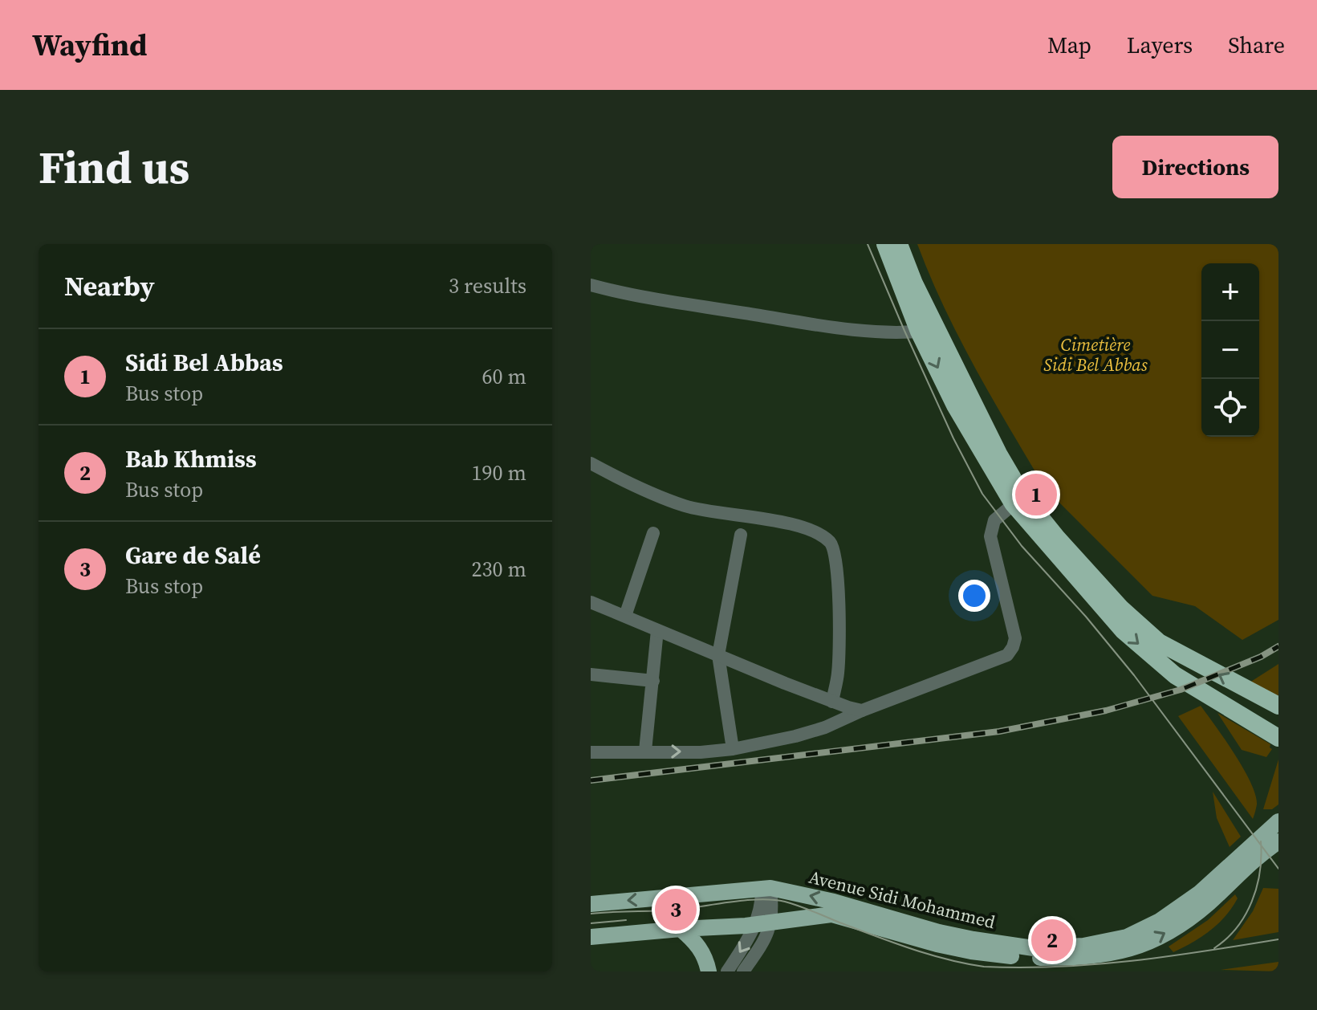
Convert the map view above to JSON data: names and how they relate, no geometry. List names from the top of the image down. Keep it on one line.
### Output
{"streets":{"main road":["Avenue Sidi Mohammed"]},"parks":["Cimetière Sidi Bel Abbas"],"page":{"header":"Wayfind","nav":["Map","Layers","Share"],"buttons":"Directions","title":"Find us","heading":["Nearby","3 results"],"map_buttons":["+","−"],"list":[{"mark":"1","name":"Sidi Bel Abbas","note":"Bus stop","value":"60 m"},{"mark":"2","name":"Bab Khmiss","note":"Bus stop","value":"190 m"},{"mark":"3","name":"Gare de Salé","note":"Bus stop","value":"230 m"}],"pins":["1","3","2"]}}
